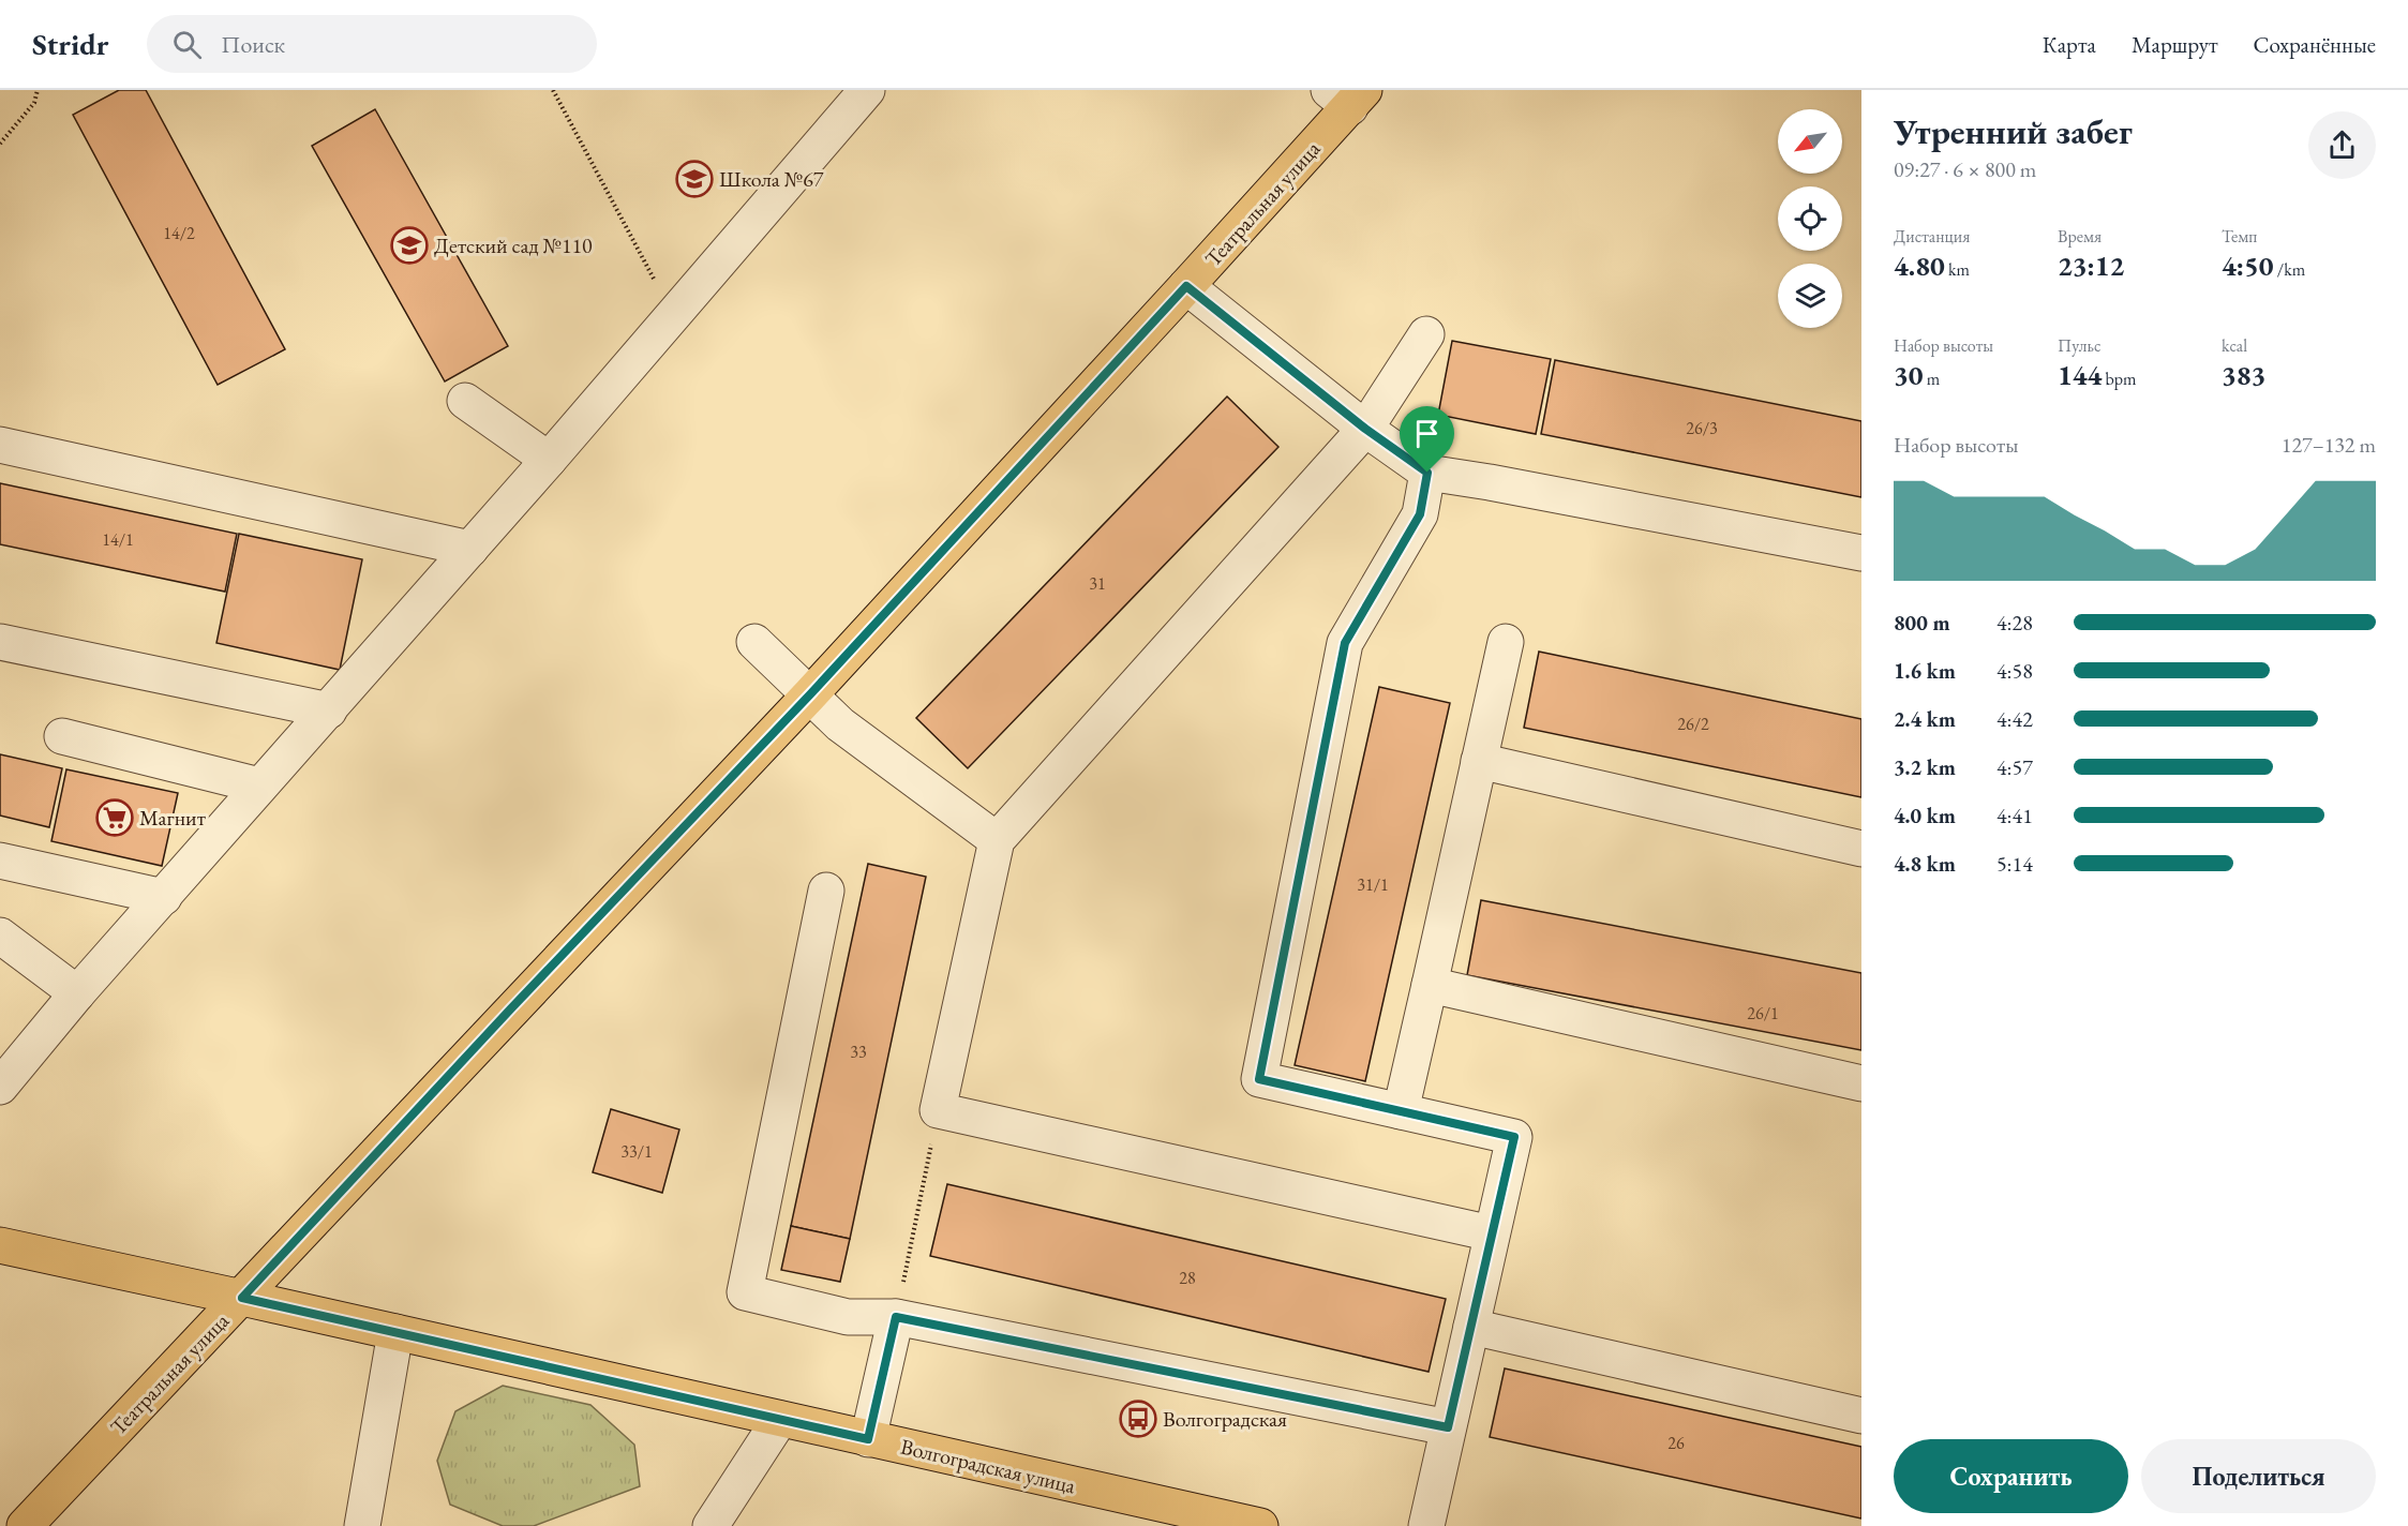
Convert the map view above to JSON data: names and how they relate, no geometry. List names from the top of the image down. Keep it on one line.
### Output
{"streets":{"main road":["Театральная улица","Волгоградская улица"]},"crossings":[["Театральная улица","Волгоградская улица"]],"places":{"school or university":["Школа №67","Детский сад №110"],"supermarket":["Магнит"],"bus stop":["Волгоградская"]},"house_numbers":["14/2","26/3","14/1","31","26/2","31/1","26/1","33","33/1","28","26"],"north":"bottom left","page":{"header":"Stridr","search":"Поиск","nav":["Карта","Маршрут","Сохранённые"],"heading":["Утренний забег","09:27 · 6 × 800 m"],"stats":[["Дистанция","4.80 km"],["Время","23:12"],["Темп","4:50 /km"],["Набор высоты","30 m"],["Пульс","144 bpm"],["kcal","383"]],"chart":["Набор высоты","127–132 m"],"list":[{"name":"800 m","note":"4:28"},{"name":"1.6 km","note":"4:58"},{"name":"2.4 km","note":"4:42"},{"name":"3.2 km","note":"4:57"},{"name":"4.0 km","note":"4:41"},{"name":"4.8 km","note":"5:14"}],"buttons":["Сохранить","Поделиться"]}}
